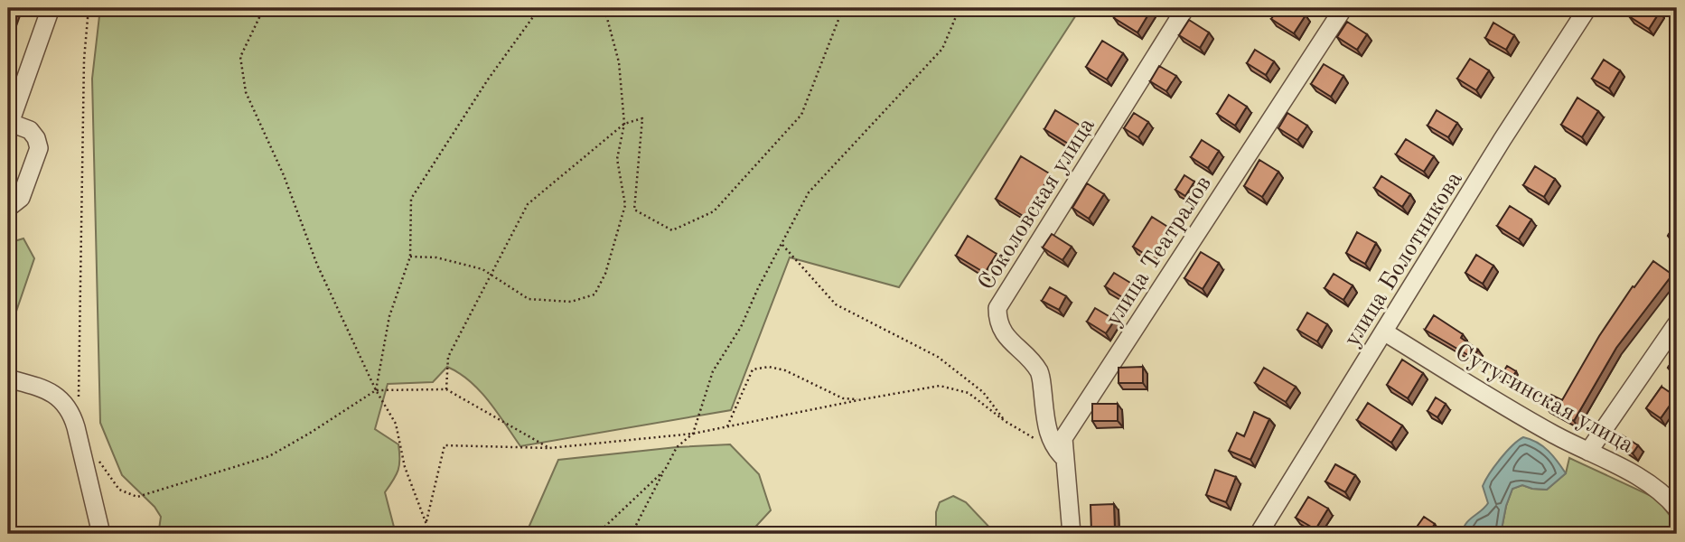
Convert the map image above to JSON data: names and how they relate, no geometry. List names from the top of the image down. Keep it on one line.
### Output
{"streets":{"street":["Соколовская улица","улица Театралов","улица Болотникова","Сутугинская улица"]},"crossings":[["Соколовская улица","улица Театралов"],["улица Болотникова","Сутугинская улица"]]}
